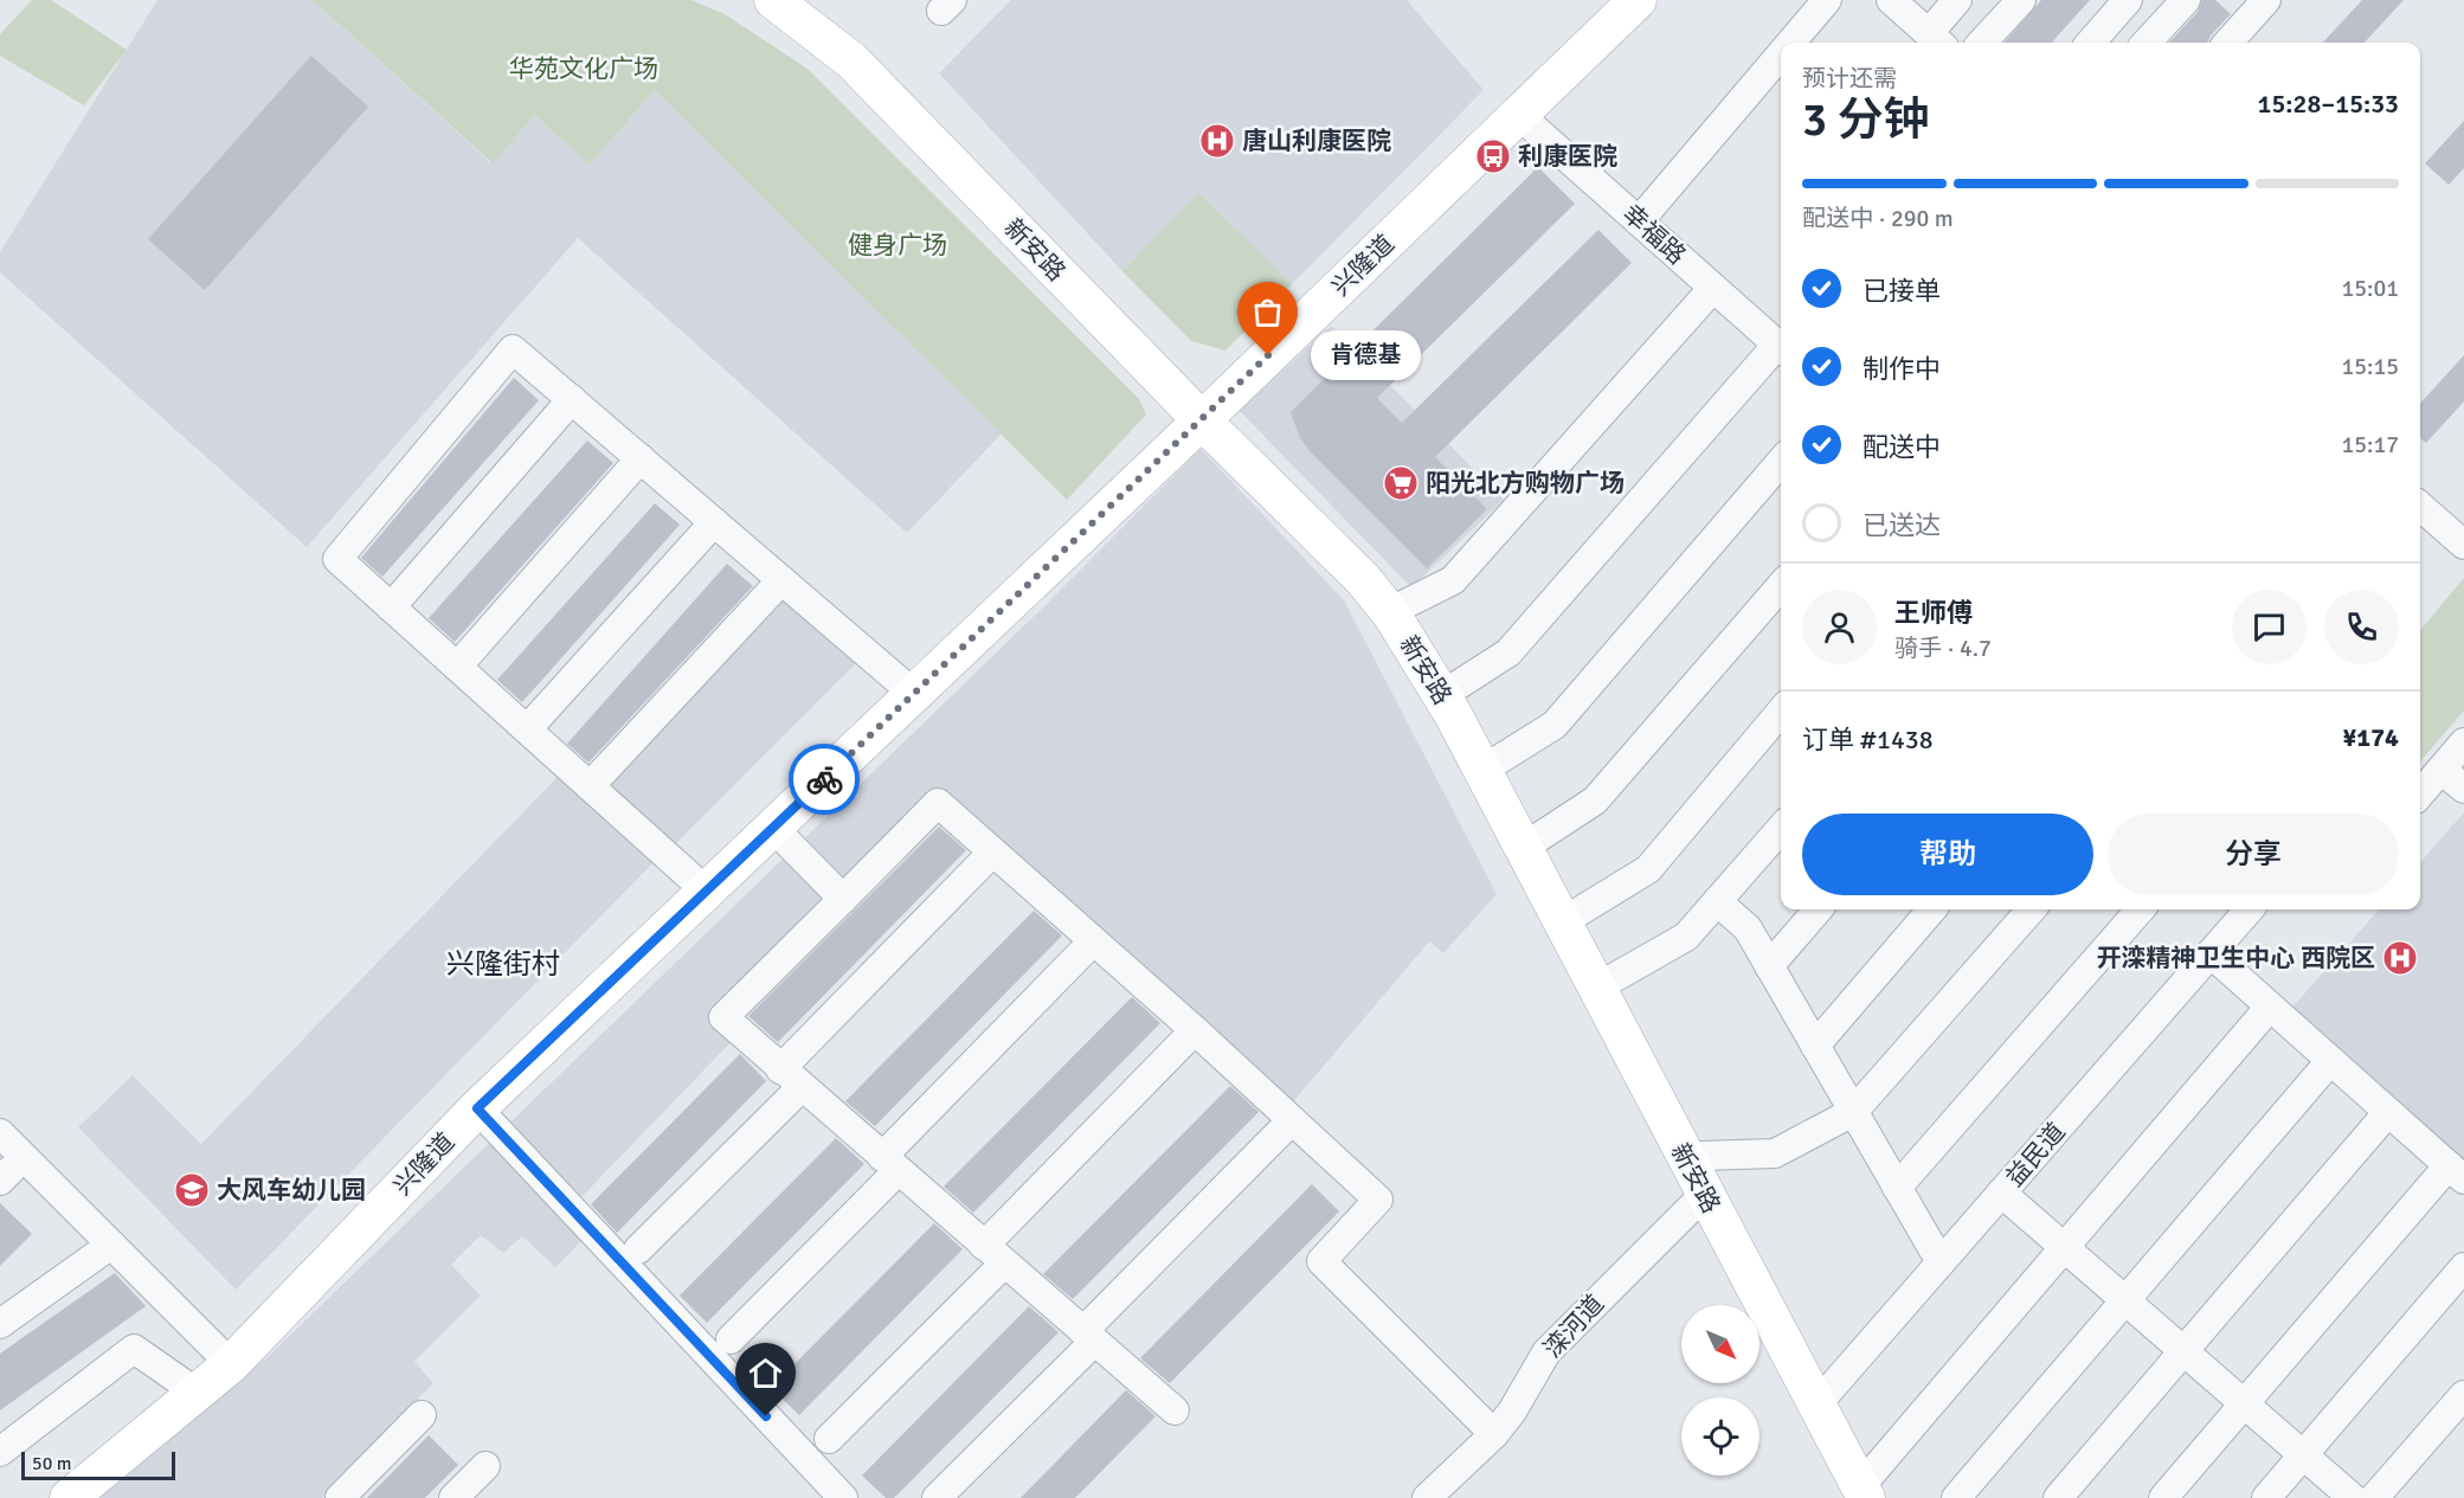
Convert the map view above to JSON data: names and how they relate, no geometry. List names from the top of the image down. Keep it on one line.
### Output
{"streets":{"main road":["新安路","兴隆道"],"street":["幸福路","益民道","滦河道"]},"crossings":[["幸福路","兴隆道"],["新安路","兴隆道"],["新安路","益民道"],["新安路","滦河道"]],"districts":["兴隆街村"],"parks":["华苑文化广场","健身广场"],"places":{"hospital":["唐山利康医院","开滦精神卫生中心 西院区"],"bus stop":["利康医院"],"other":["肯德基"],"supermarket":["阳光北方购物广场"],"school or university":["大风车幼儿园"]},"scale_bar":"50 m","north":"bottom right","page":{"heading":["3 分钟","预计还需","15:28–15:33"],"panel":["王师傅","骑手 · 4.7","订单 #1438","¥174"],"bar":"配送中 · 290 m","list":[["已接单","15:01"],["制作中","15:15"],["配送中","15:17"],"已送达"],"bubble":"肯德基","buttons":["帮助","分享"],"scale":"50 m"}}
